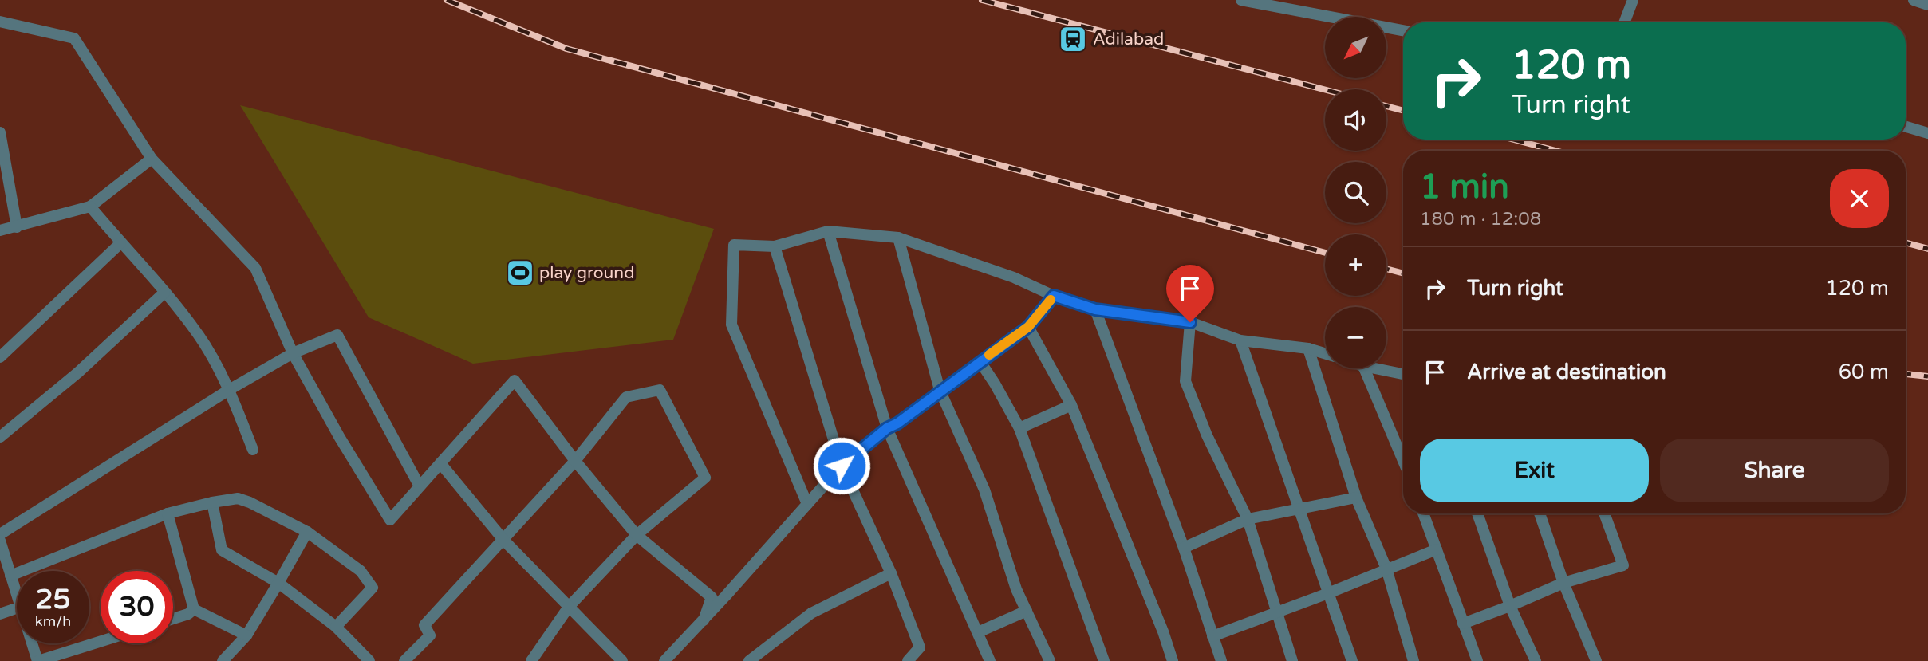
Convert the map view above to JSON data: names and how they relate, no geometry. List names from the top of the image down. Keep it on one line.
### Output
{"places":{"station":["Adilabad"],"sports":["play ground"]},"north":"bottom left","page":{"map_buttons":["+","−"],"turn":["120 m","Turn right"],"heading":["1 min","180 m · 12:08"],"list":[{"name":"Turn right","value":"120 m"},{"name":"Arrive at destination","value":"60 m"}],"buttons":["Exit","Share"],"speed":"25 km/h","limit":"30"}}
